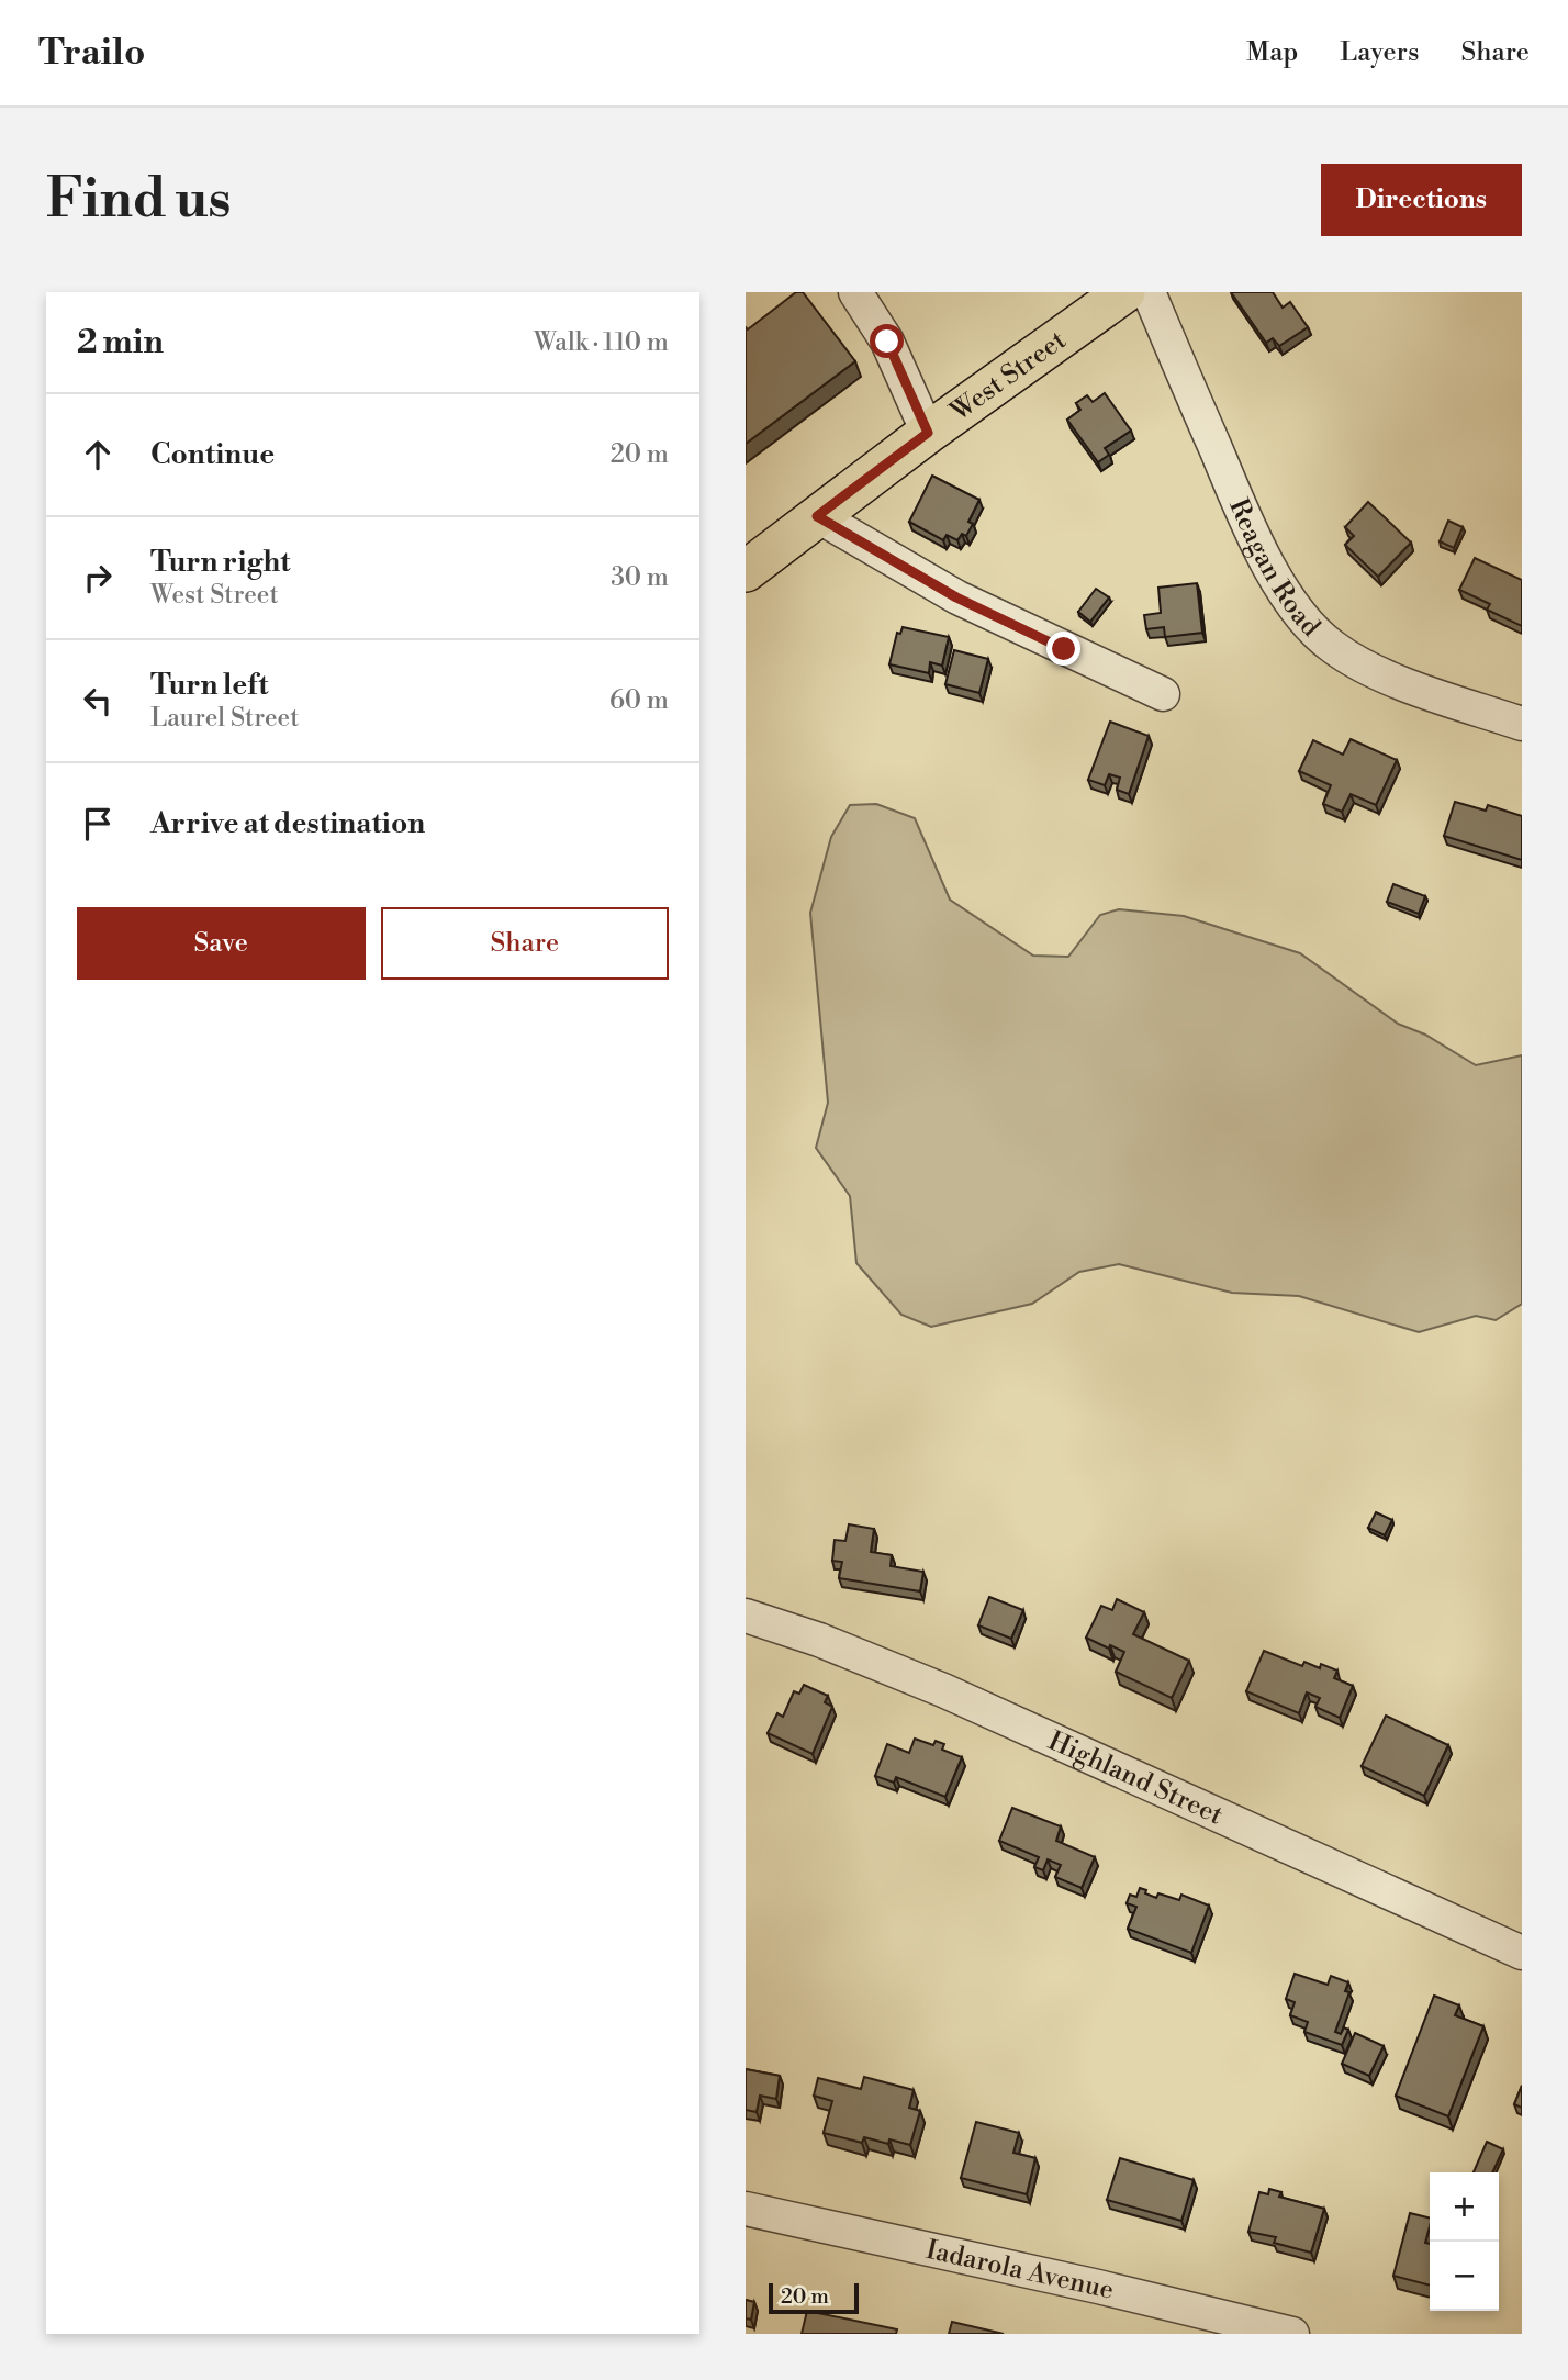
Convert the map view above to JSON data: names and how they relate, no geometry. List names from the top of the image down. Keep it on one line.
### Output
{"streets":{"main road":["West Street"],"street":["Reagan Road","Highland Street","Iadarola Avenue"]},"scale_bar":"20 m","page":{"header":"Trailo","nav":["Map","Layers","Share"],"buttons":["Directions",["Save","Share"]],"title":"Find us","heading":["2 min","Walk · 110 m"],"list":[["Continue","20 m"],["Turn right","West Street","30 m"],["Turn left","Laurel Street","60 m"],"Arrive at destination"],"map_buttons":["+","−"],"scale":"20 m"}}
